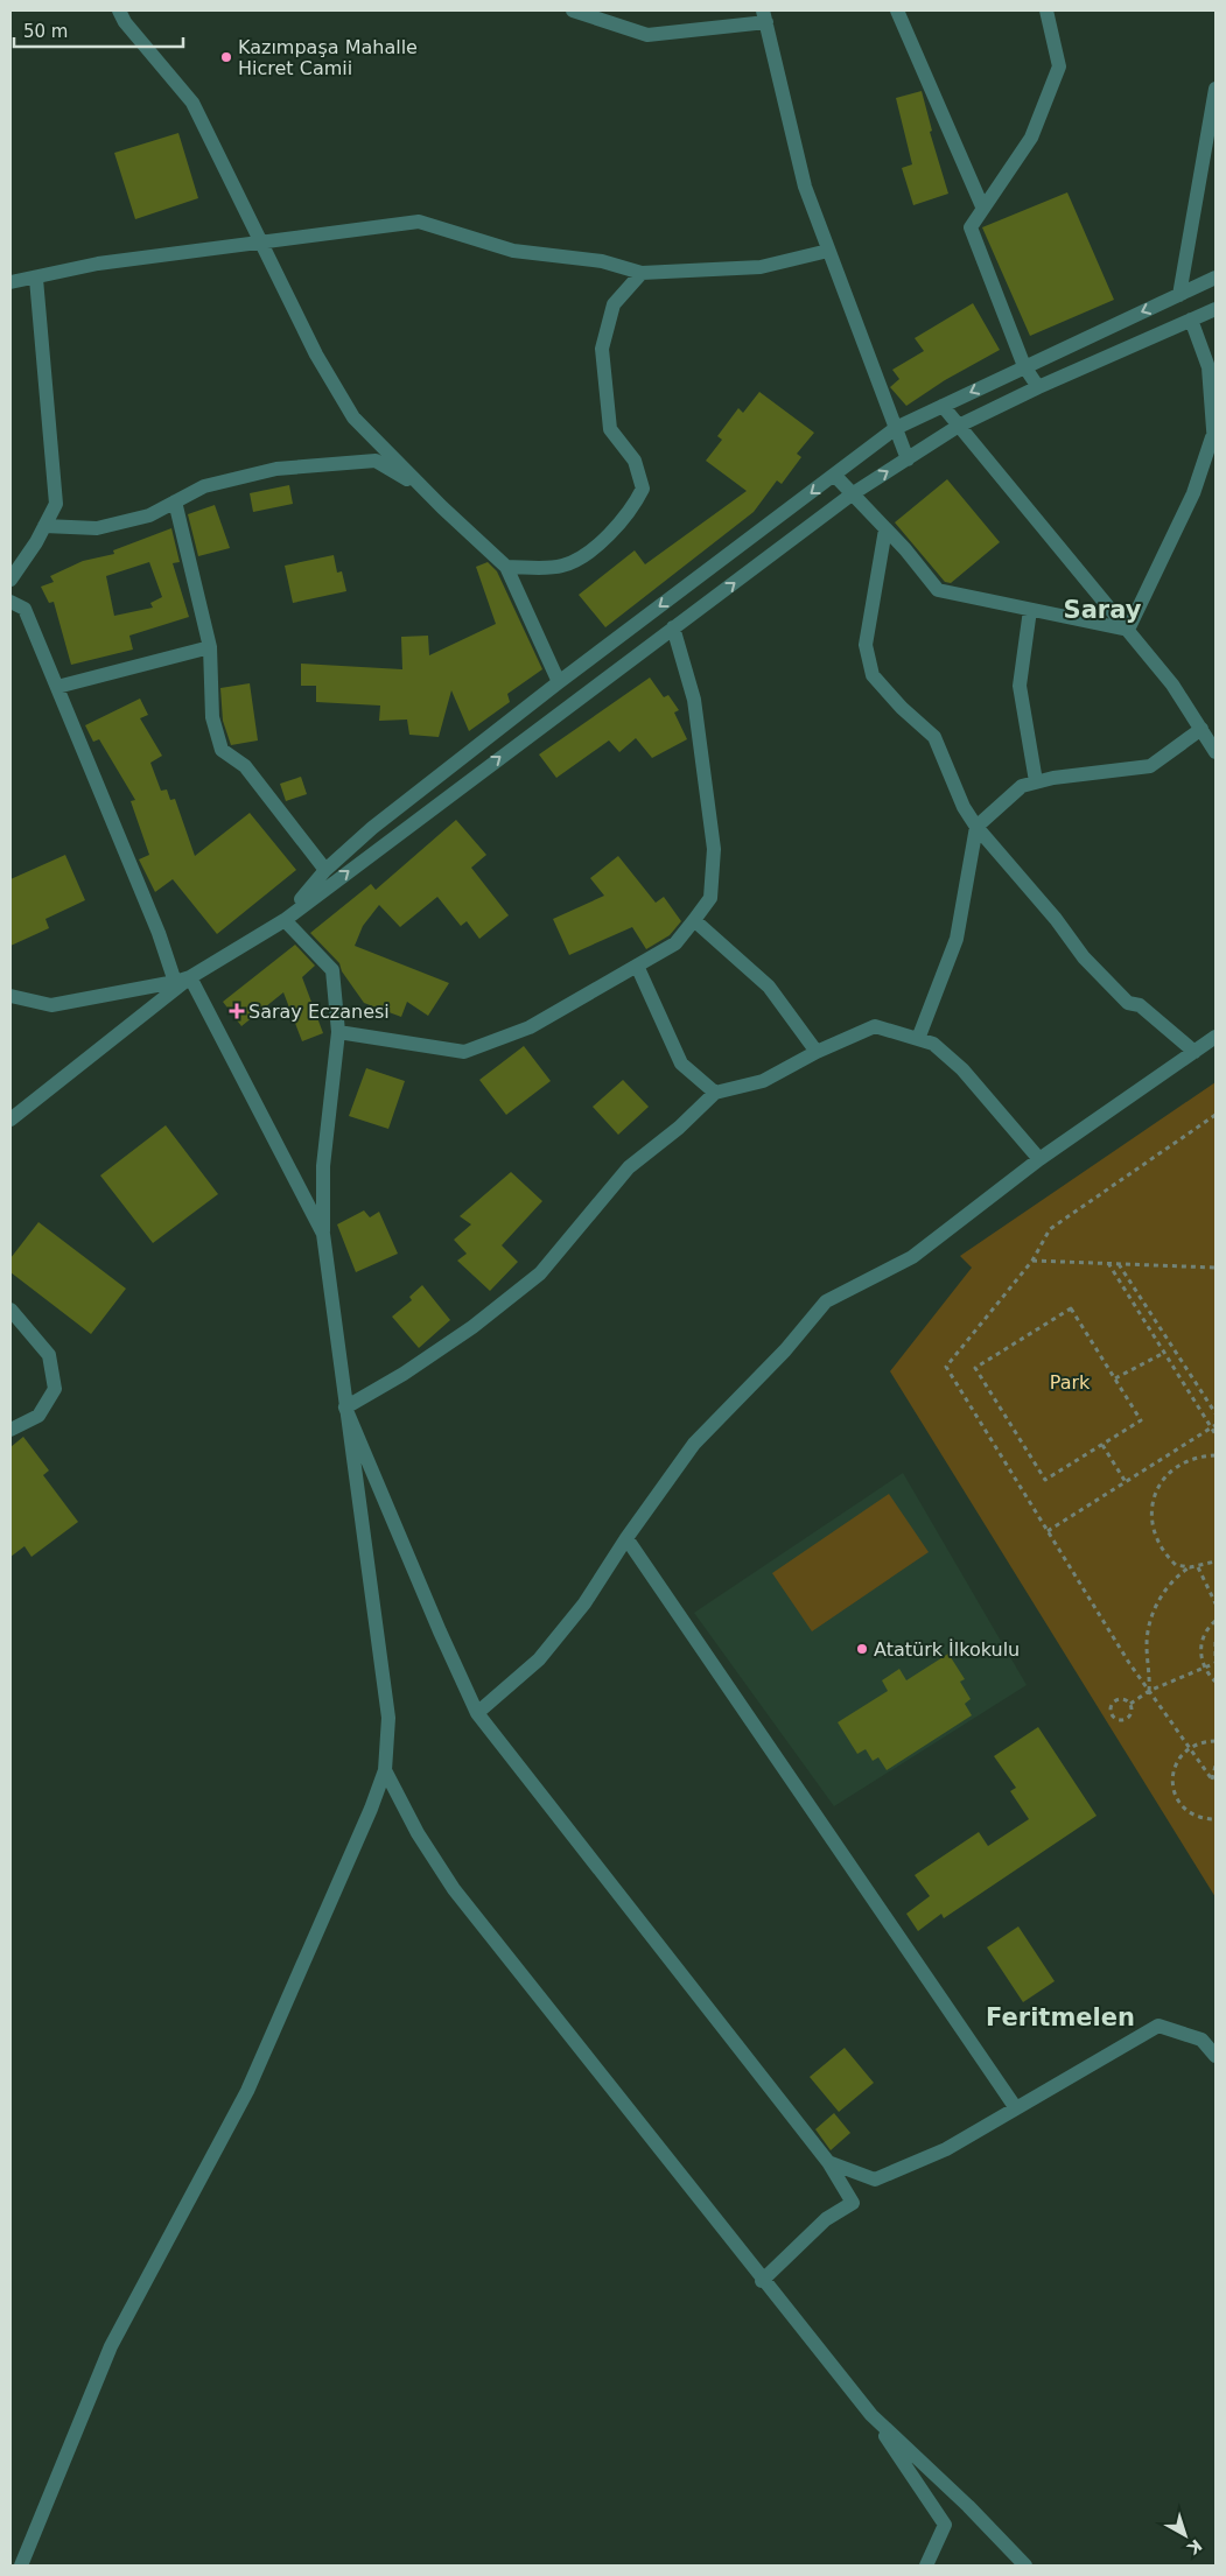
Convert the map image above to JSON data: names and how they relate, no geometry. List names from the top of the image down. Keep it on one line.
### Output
{"districts":["Saray","Feritmelen"],"parks":["Park"],"places":{"other":["Kazımpaşa Mahalle Hicret Camii","Atatürk İlkokulu"],"health":["Saray Eczanesi"]},"scale_bar":"50 m","north":"bottom right"}
